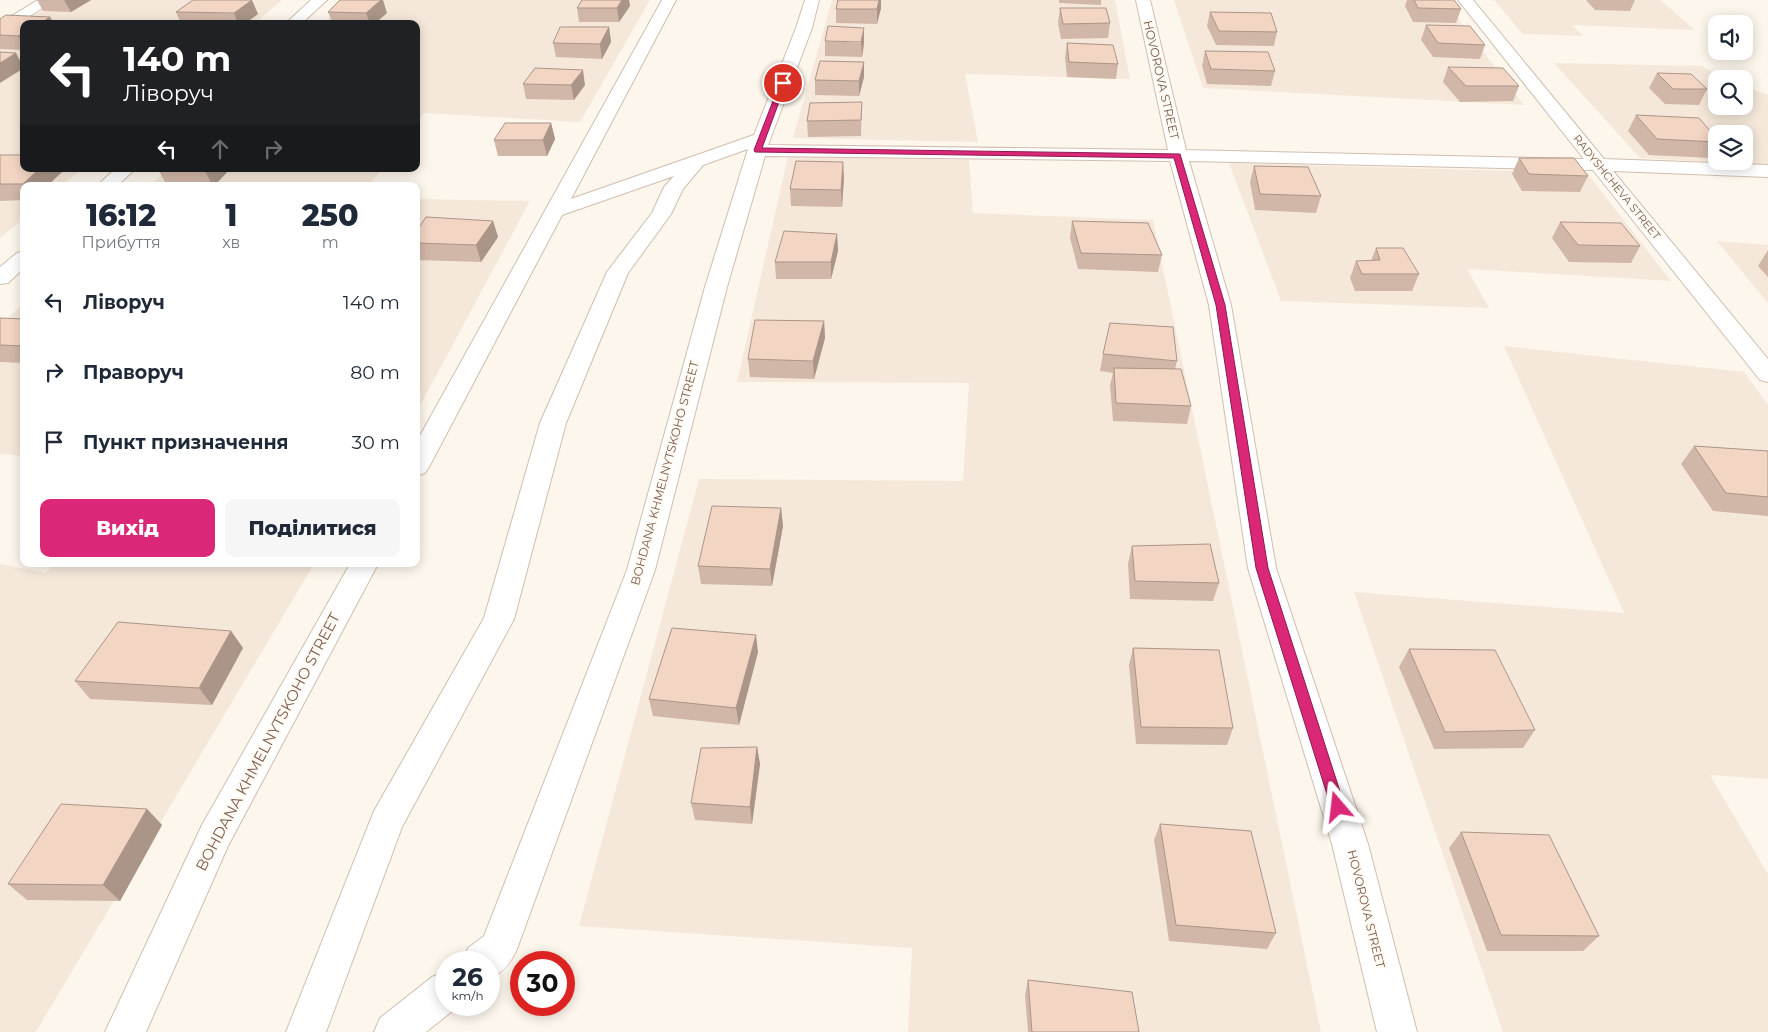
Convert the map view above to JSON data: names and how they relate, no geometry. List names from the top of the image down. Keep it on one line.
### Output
{"streets":{"street":["HOVOROVA STREET","RADYSHCHEVA STREET","BOHDANA KHMELNYTSKOHO STREET"]},"page":{"turn":["140 m","Ліворуч"],"eta":["16:12","Прибуття","1","хв","250","m"],"list":[{"name":"Ліворуч","value":"140 m"},{"name":"Праворуч","value":"80 m"},{"name":"Пункт призначення","value":"30 m"}],"buttons":["Вихід","Поділитися"],"speed":"26 km/h","limit":"30"}}
